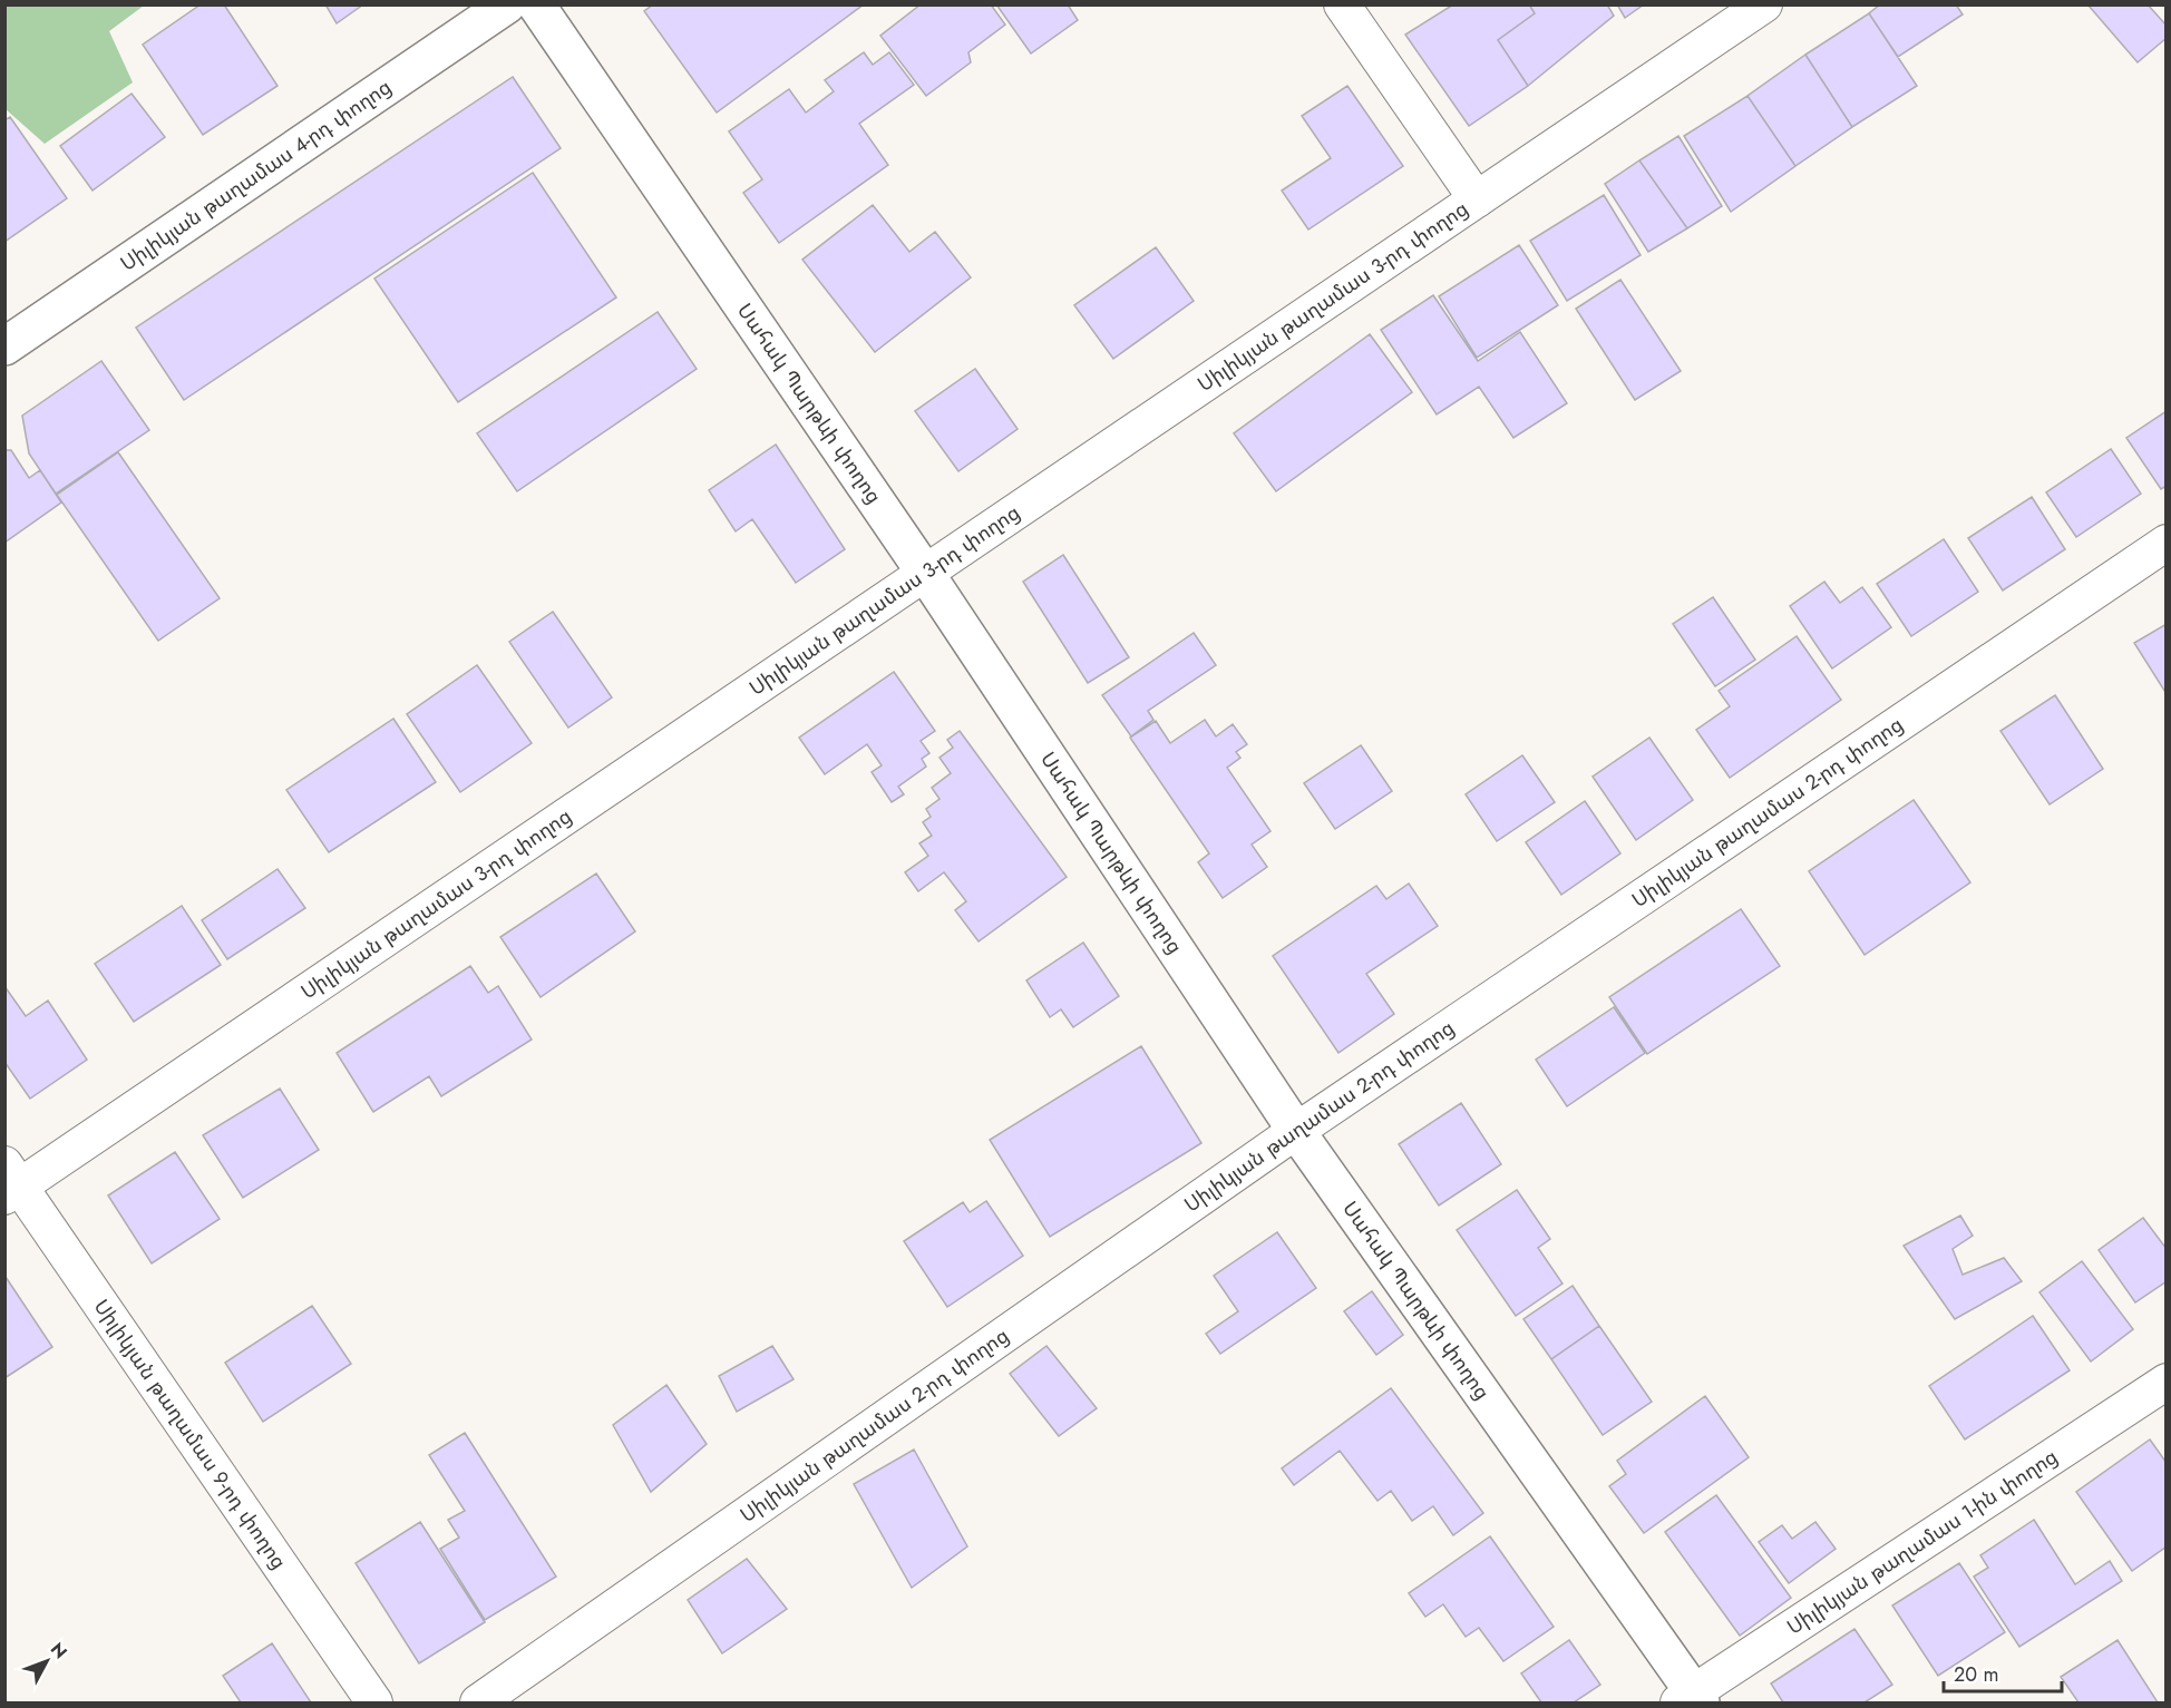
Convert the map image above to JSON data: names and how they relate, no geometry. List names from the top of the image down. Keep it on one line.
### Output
{"streets":{"main road":["Սիլիկյան թաղամաս 4-րդ փողոց","Սահակ Պարթևի փողոց"],"street":["Սիլիկյան թաղամաս 3-րդ փողոց","Սիլիկյան թաղամաս 2-րդ փողոց","Սիլիկյան թաղամաս 9-րդ փողոց","Սիլիկյան թաղամաս 1-ին փողոց"]},"crossings":[["Սիլիկյան թաղամաս 3-րդ փողոց","Սահակ Պարթևի փողոց"],["Սիլիկյան թաղամաս 3-րդ փողոց","Սիլիկյան թաղամաս 9-րդ փողոց"],["Սահակ Պարթևի փողոց","Սիլիկյան թաղամաս 2-րդ փողոց"],["Սահակ Պարթևի փողոց","Սիլիկյան թաղամաս 1-ին փողոց"]],"scale_bar":"20 m","north":"top right"}
